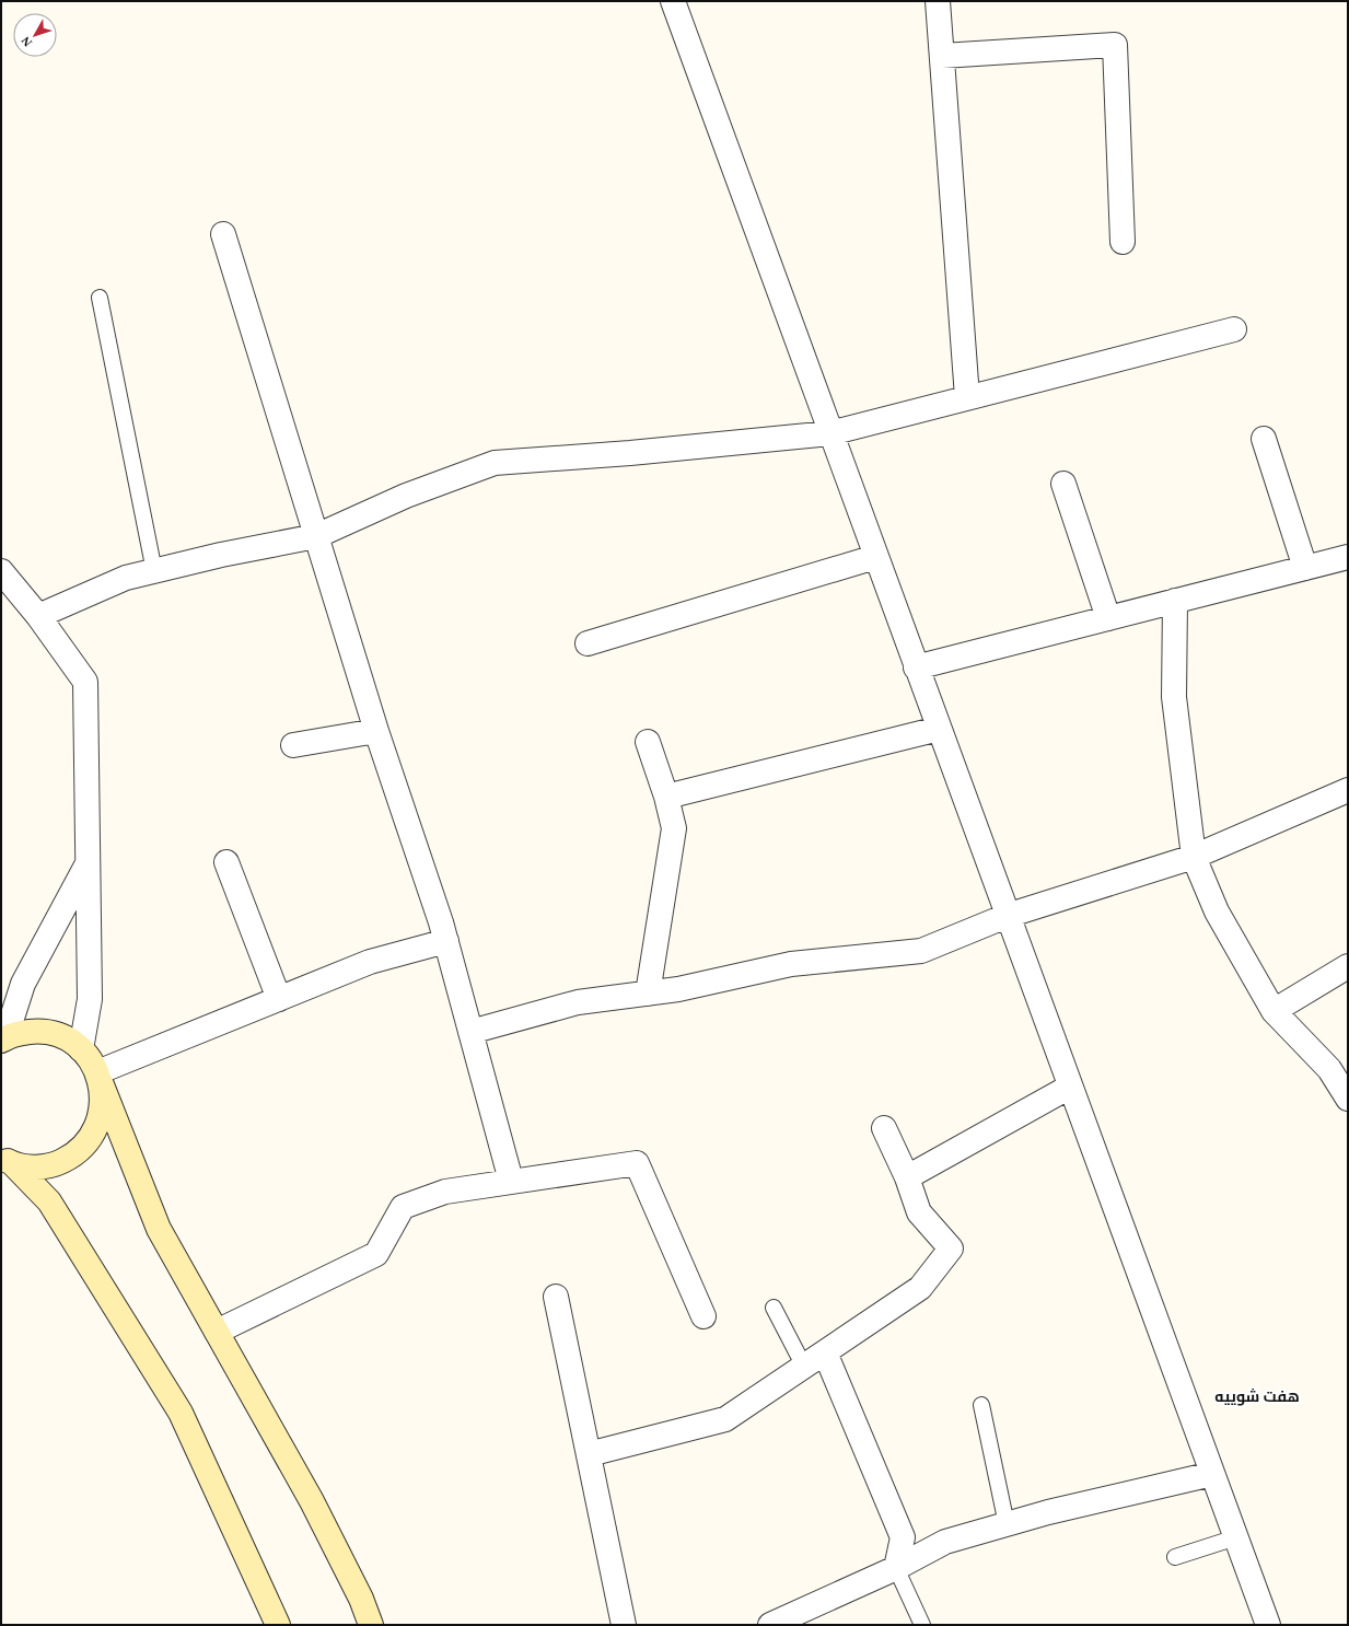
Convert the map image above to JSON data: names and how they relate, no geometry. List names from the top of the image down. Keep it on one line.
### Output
{"districts":["هفت شوییه"],"north":"bottom left"}
